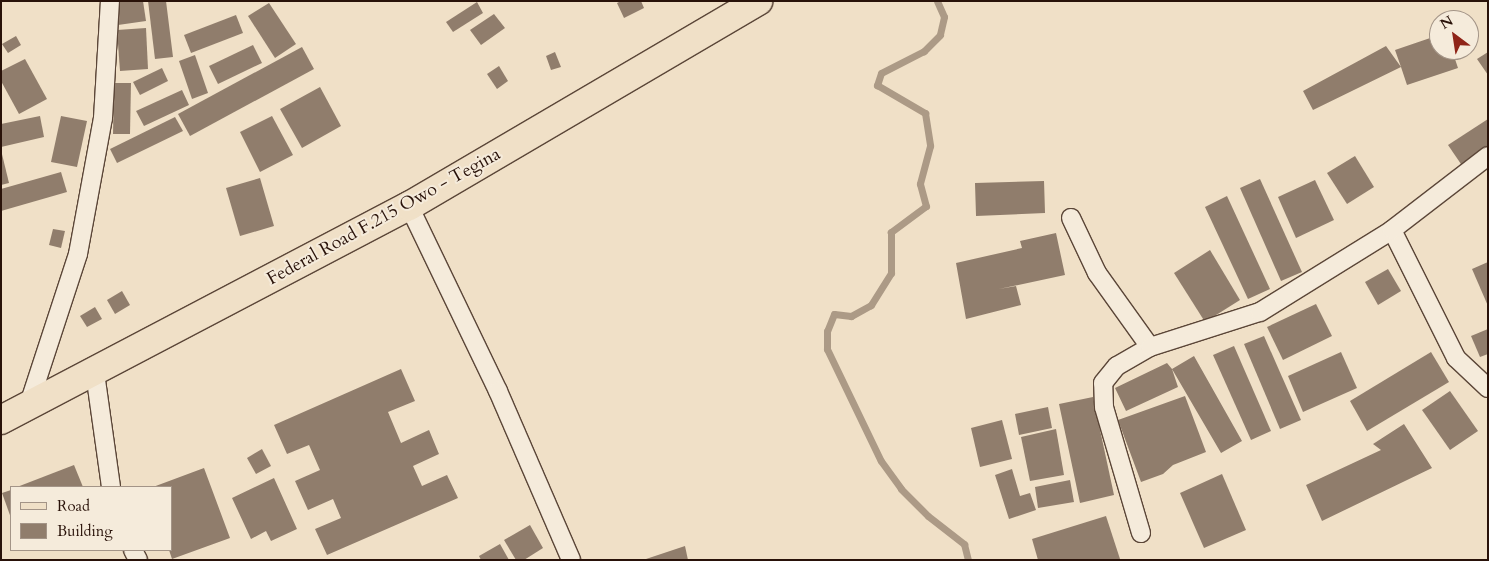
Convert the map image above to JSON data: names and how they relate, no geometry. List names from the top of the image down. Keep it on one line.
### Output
{"streets":{"main road":["Federal Road F.215 Owo - Tegina"]},"legend":["Road","Building"],"north":"top left"}
